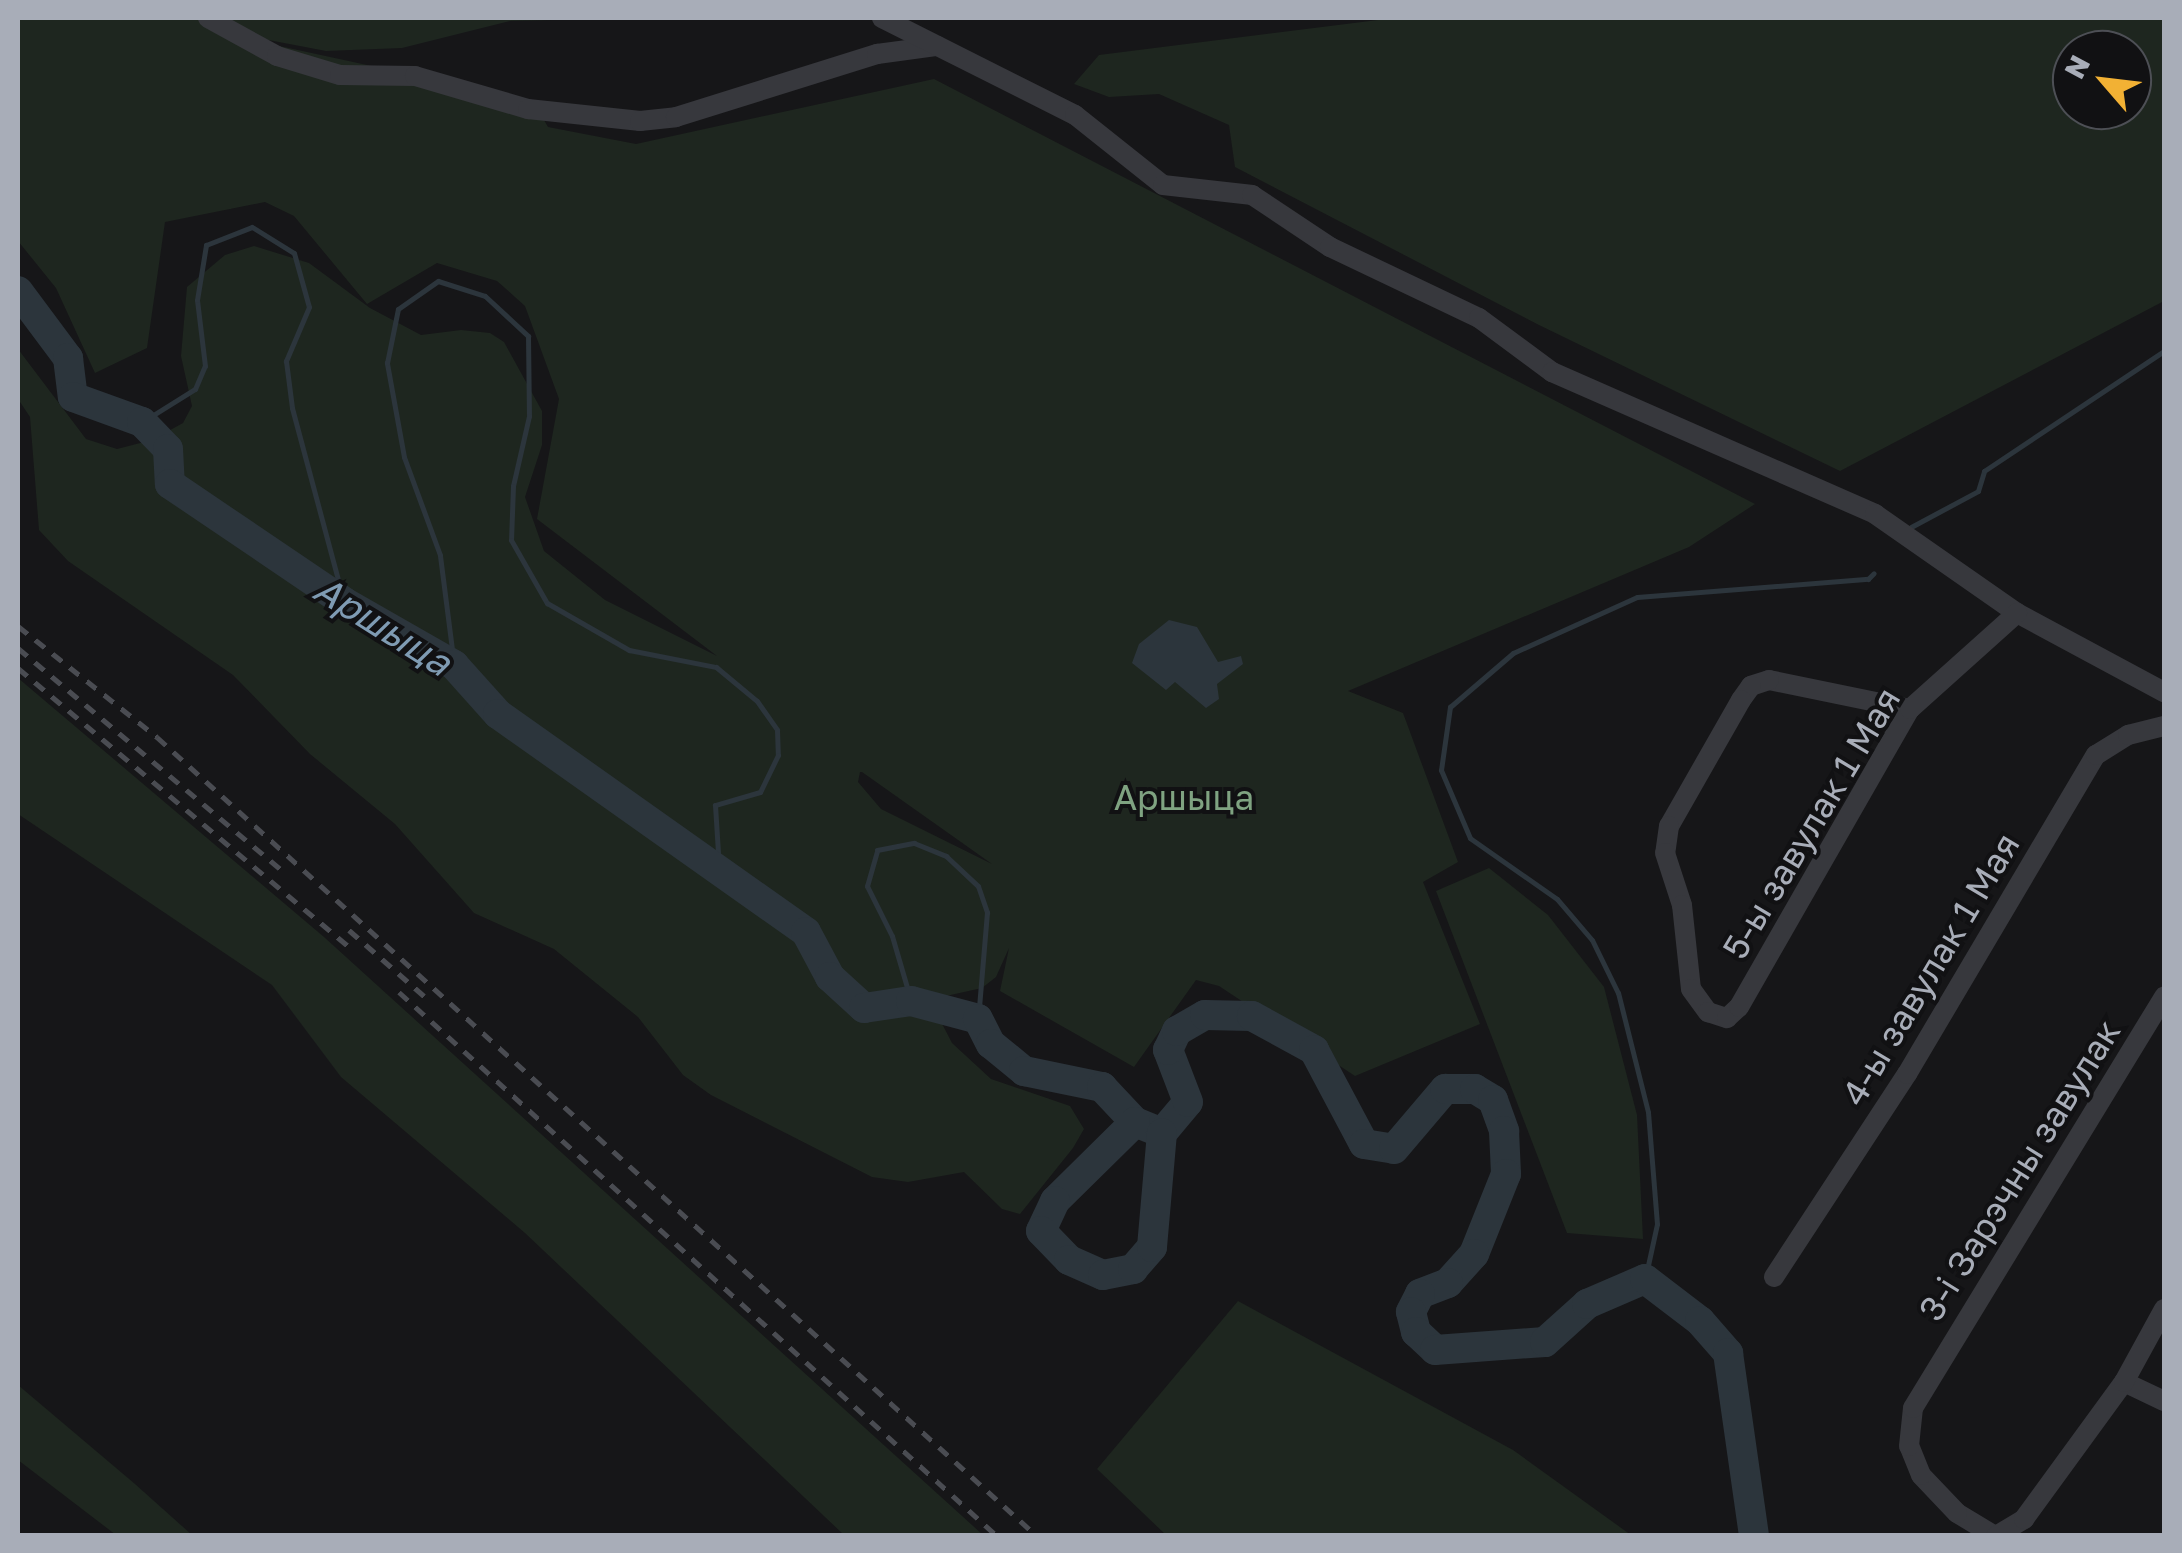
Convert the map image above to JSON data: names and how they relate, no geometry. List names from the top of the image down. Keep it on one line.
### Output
{"streets":{"street":["5-ы завулак 1 Мая","4-ы завулак 1 Мая","3-і Зарэчны завулак"]},"water":["Аршыца"],"parks":["Аршыца"],"north":"top left"}
